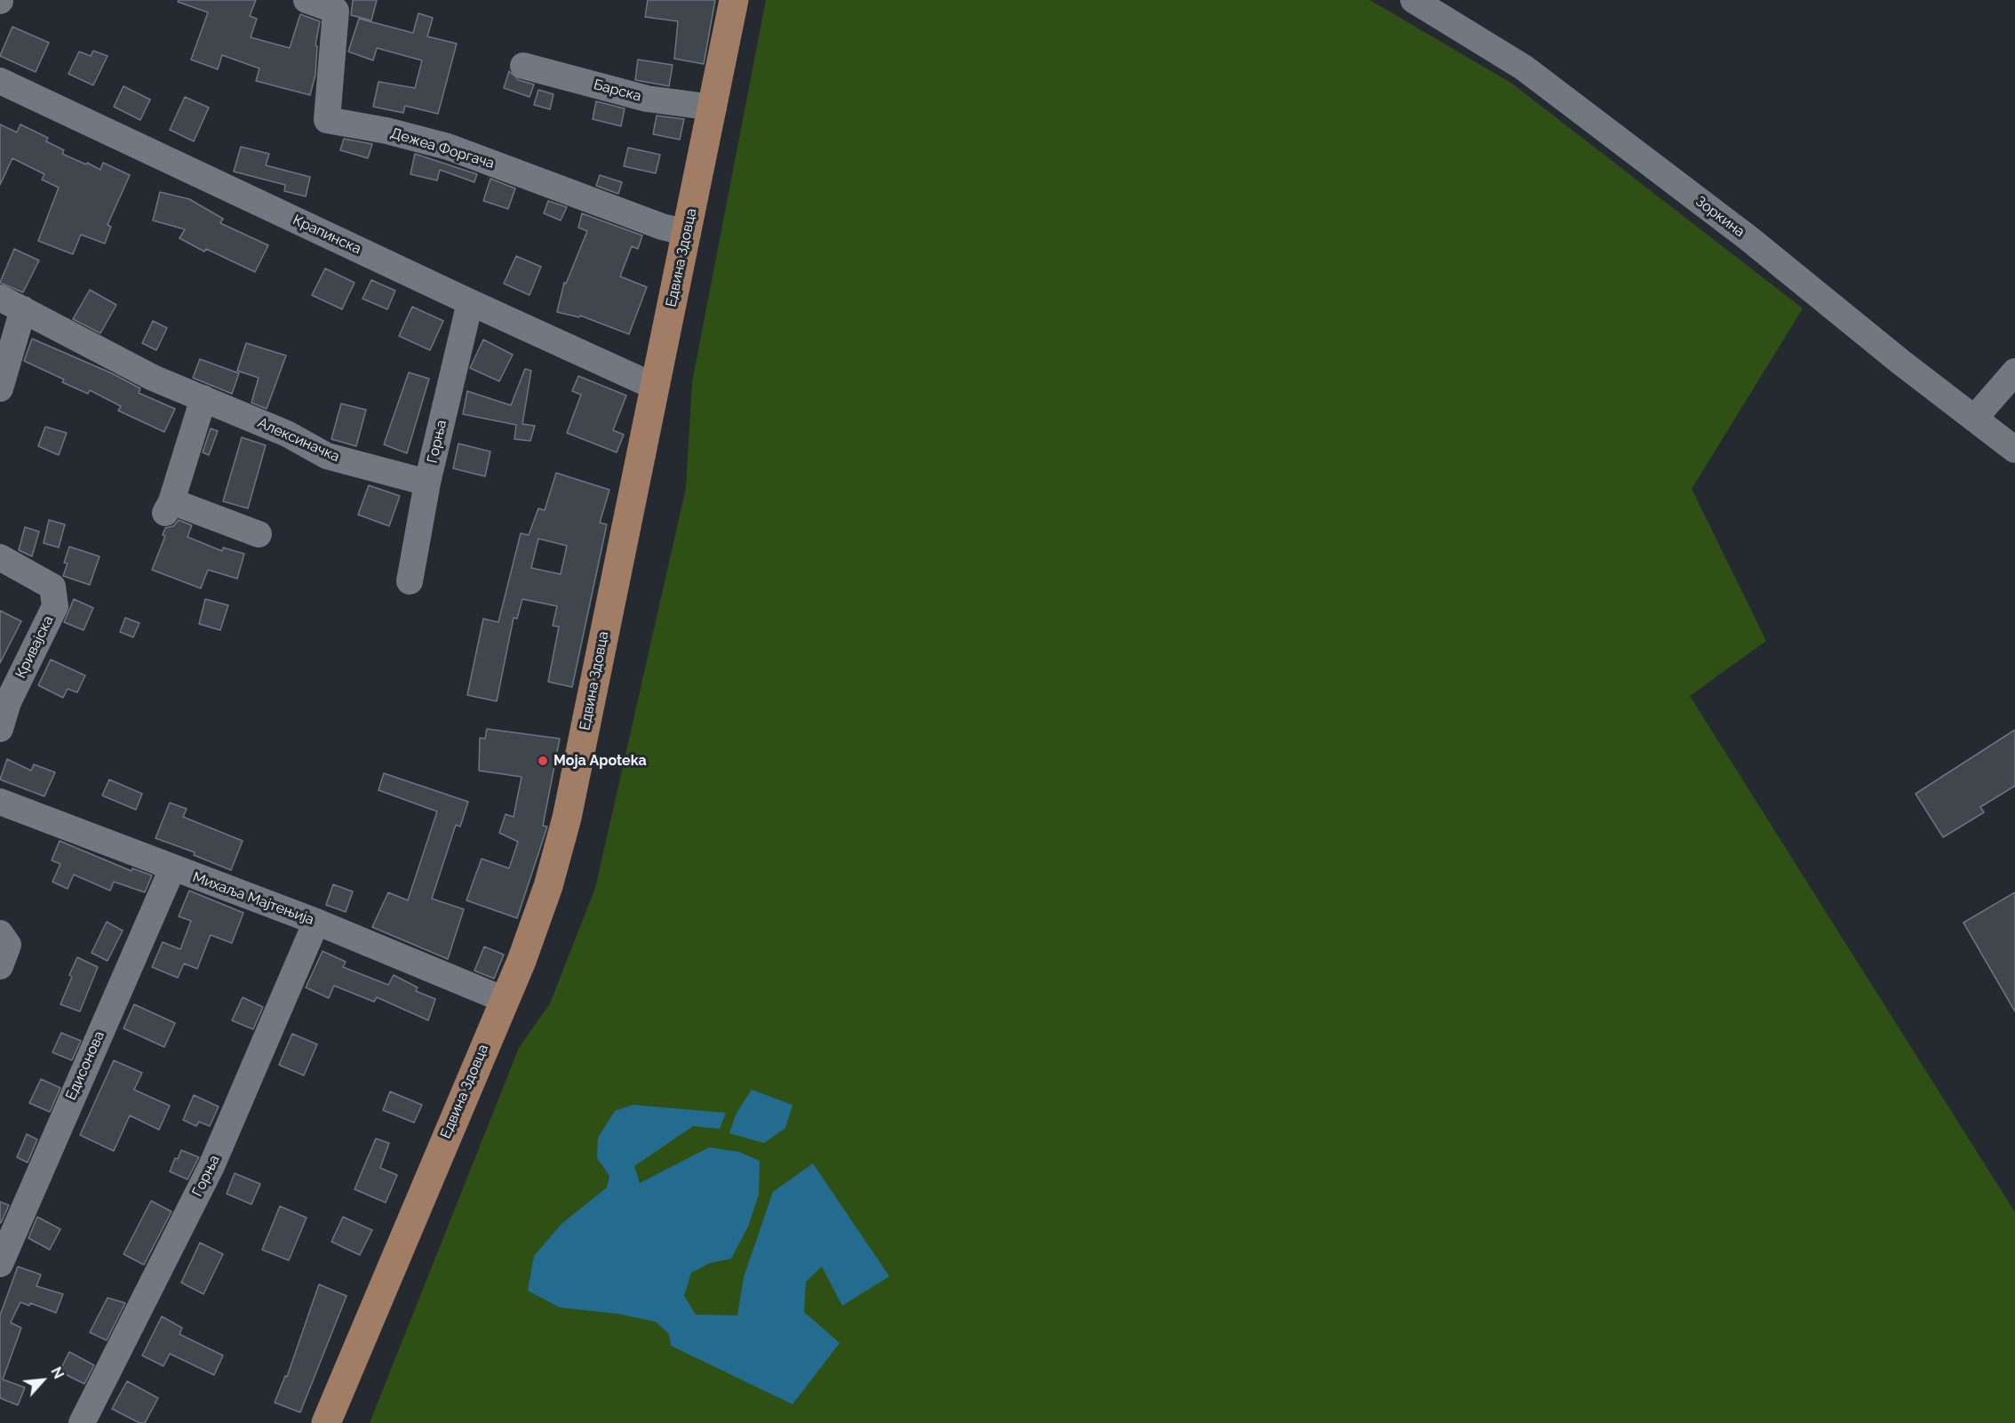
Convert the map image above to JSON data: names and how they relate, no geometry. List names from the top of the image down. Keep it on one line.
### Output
{"streets":{"main road":["Едвина Здовца"],"street":["Барска","Дежеа Форгача","Зоркина","Крапинска","Алексиначка","Горња","Кривајска","Михаља Мајтењија","Едисонова"]},"crossings":[["Барска","Едвина Здовца"],["Дежеа Форгача","Едвина Здовца"],["Крапинска","Едвина Здовца"],["Крапинска","Горња"],["Едвина Здовца","Михаља Мајтењија"],["Алексиначка","Горња"],["Горња","Михаља Мајтењија"],["Михаља Мајтењија","Едисонова"]],"places":["Moja Apoteka"],"north":"top right"}
